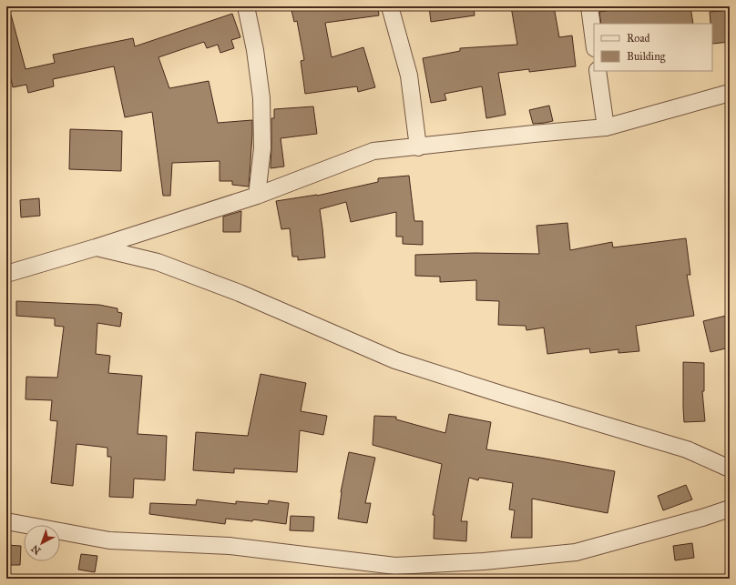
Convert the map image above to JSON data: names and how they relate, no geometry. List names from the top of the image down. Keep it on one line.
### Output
{"legend":["Road","Building"],"north":"bottom left"}
